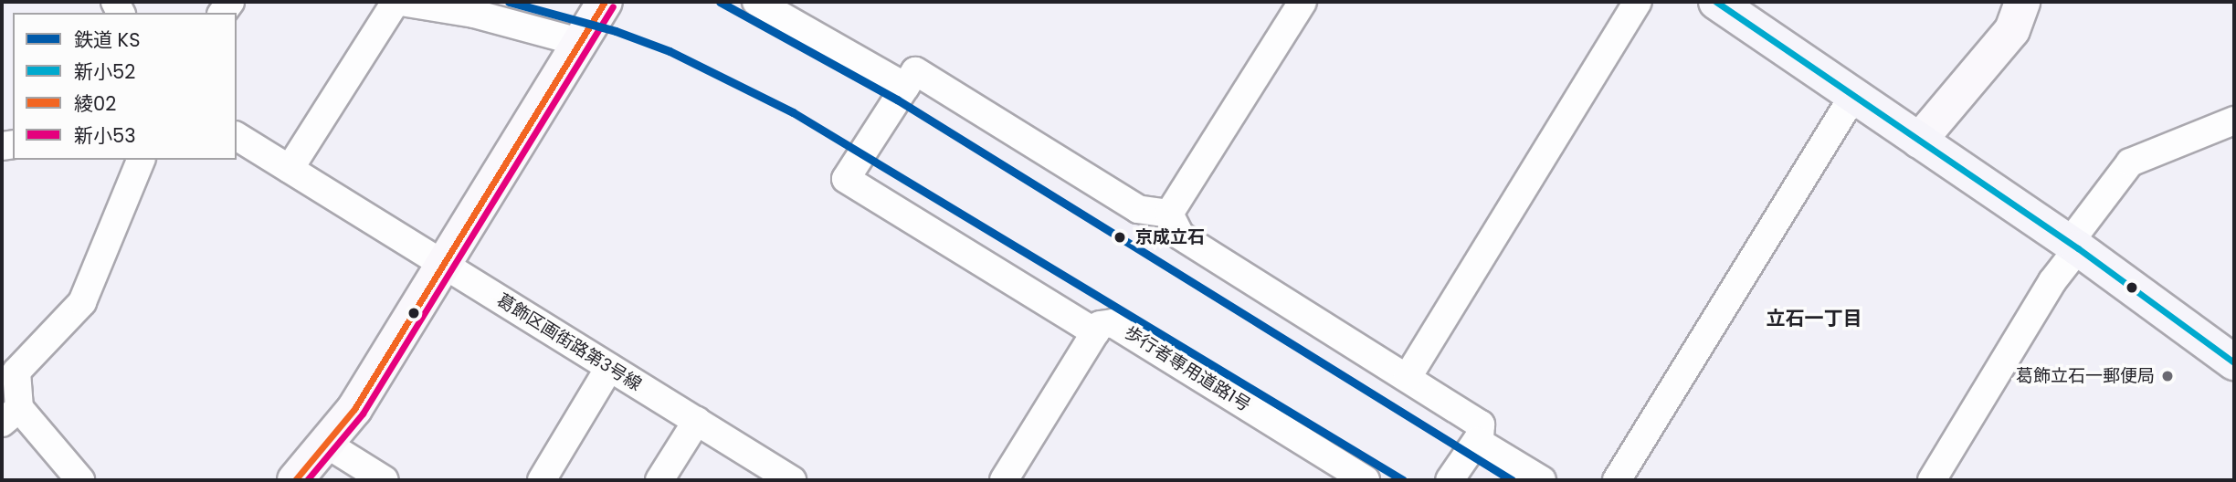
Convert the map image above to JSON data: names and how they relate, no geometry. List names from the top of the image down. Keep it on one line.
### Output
{"streets":{"street":["葛飾区画街路第3号線","歩行者専用道路1号"]},"districts":["立石一丁目"],"places":["京成立石","葛飾立石一郵便局"],"lines":["rail line KS","transit line 新小52","transit line 綾02","transit line 新小53"],"legend":["鉄道 KS","新小52","綾02","新小53"]}
